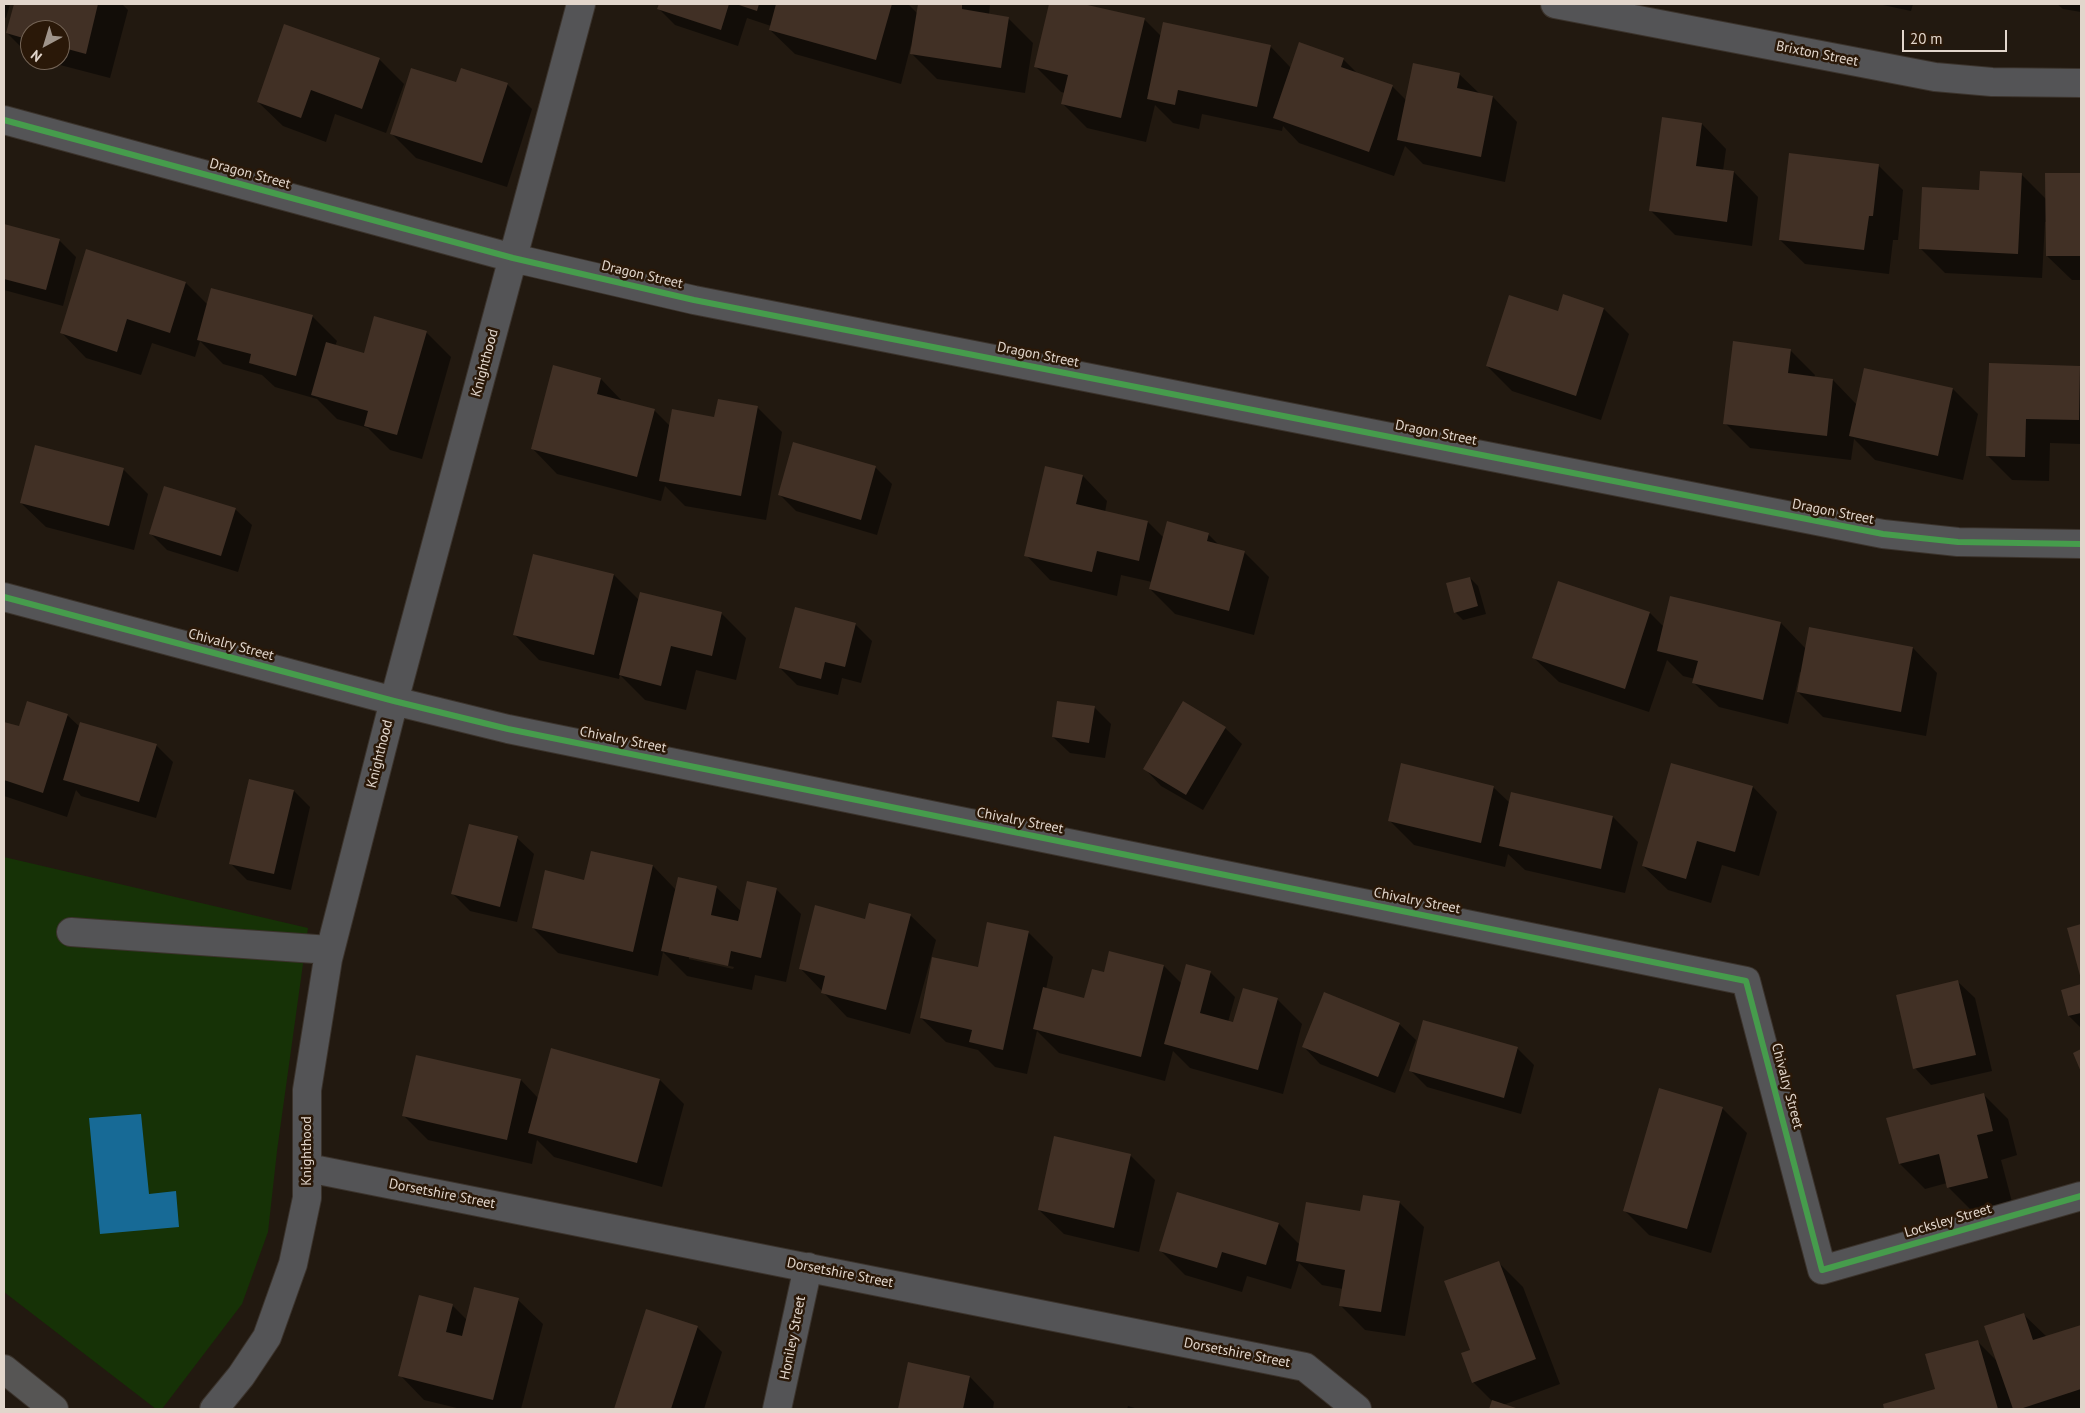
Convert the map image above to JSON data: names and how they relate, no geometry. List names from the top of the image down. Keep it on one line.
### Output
{"streets":{"street":["Brixton Street","Dragon Street","Knighthood","Chivalry Street","Dorsetshire Street","Locksley Street","Honiley Street"]},"crossings":[["Dragon Street","Knighthood"],["Knighthood","Chivalry Street"],["Knighthood","Dorsetshire Street"],["Chivalry Street","Locksley Street"],["Dorsetshire Street","Honiley Street"]],"scale_bar":"20 m","north":"bottom left"}
